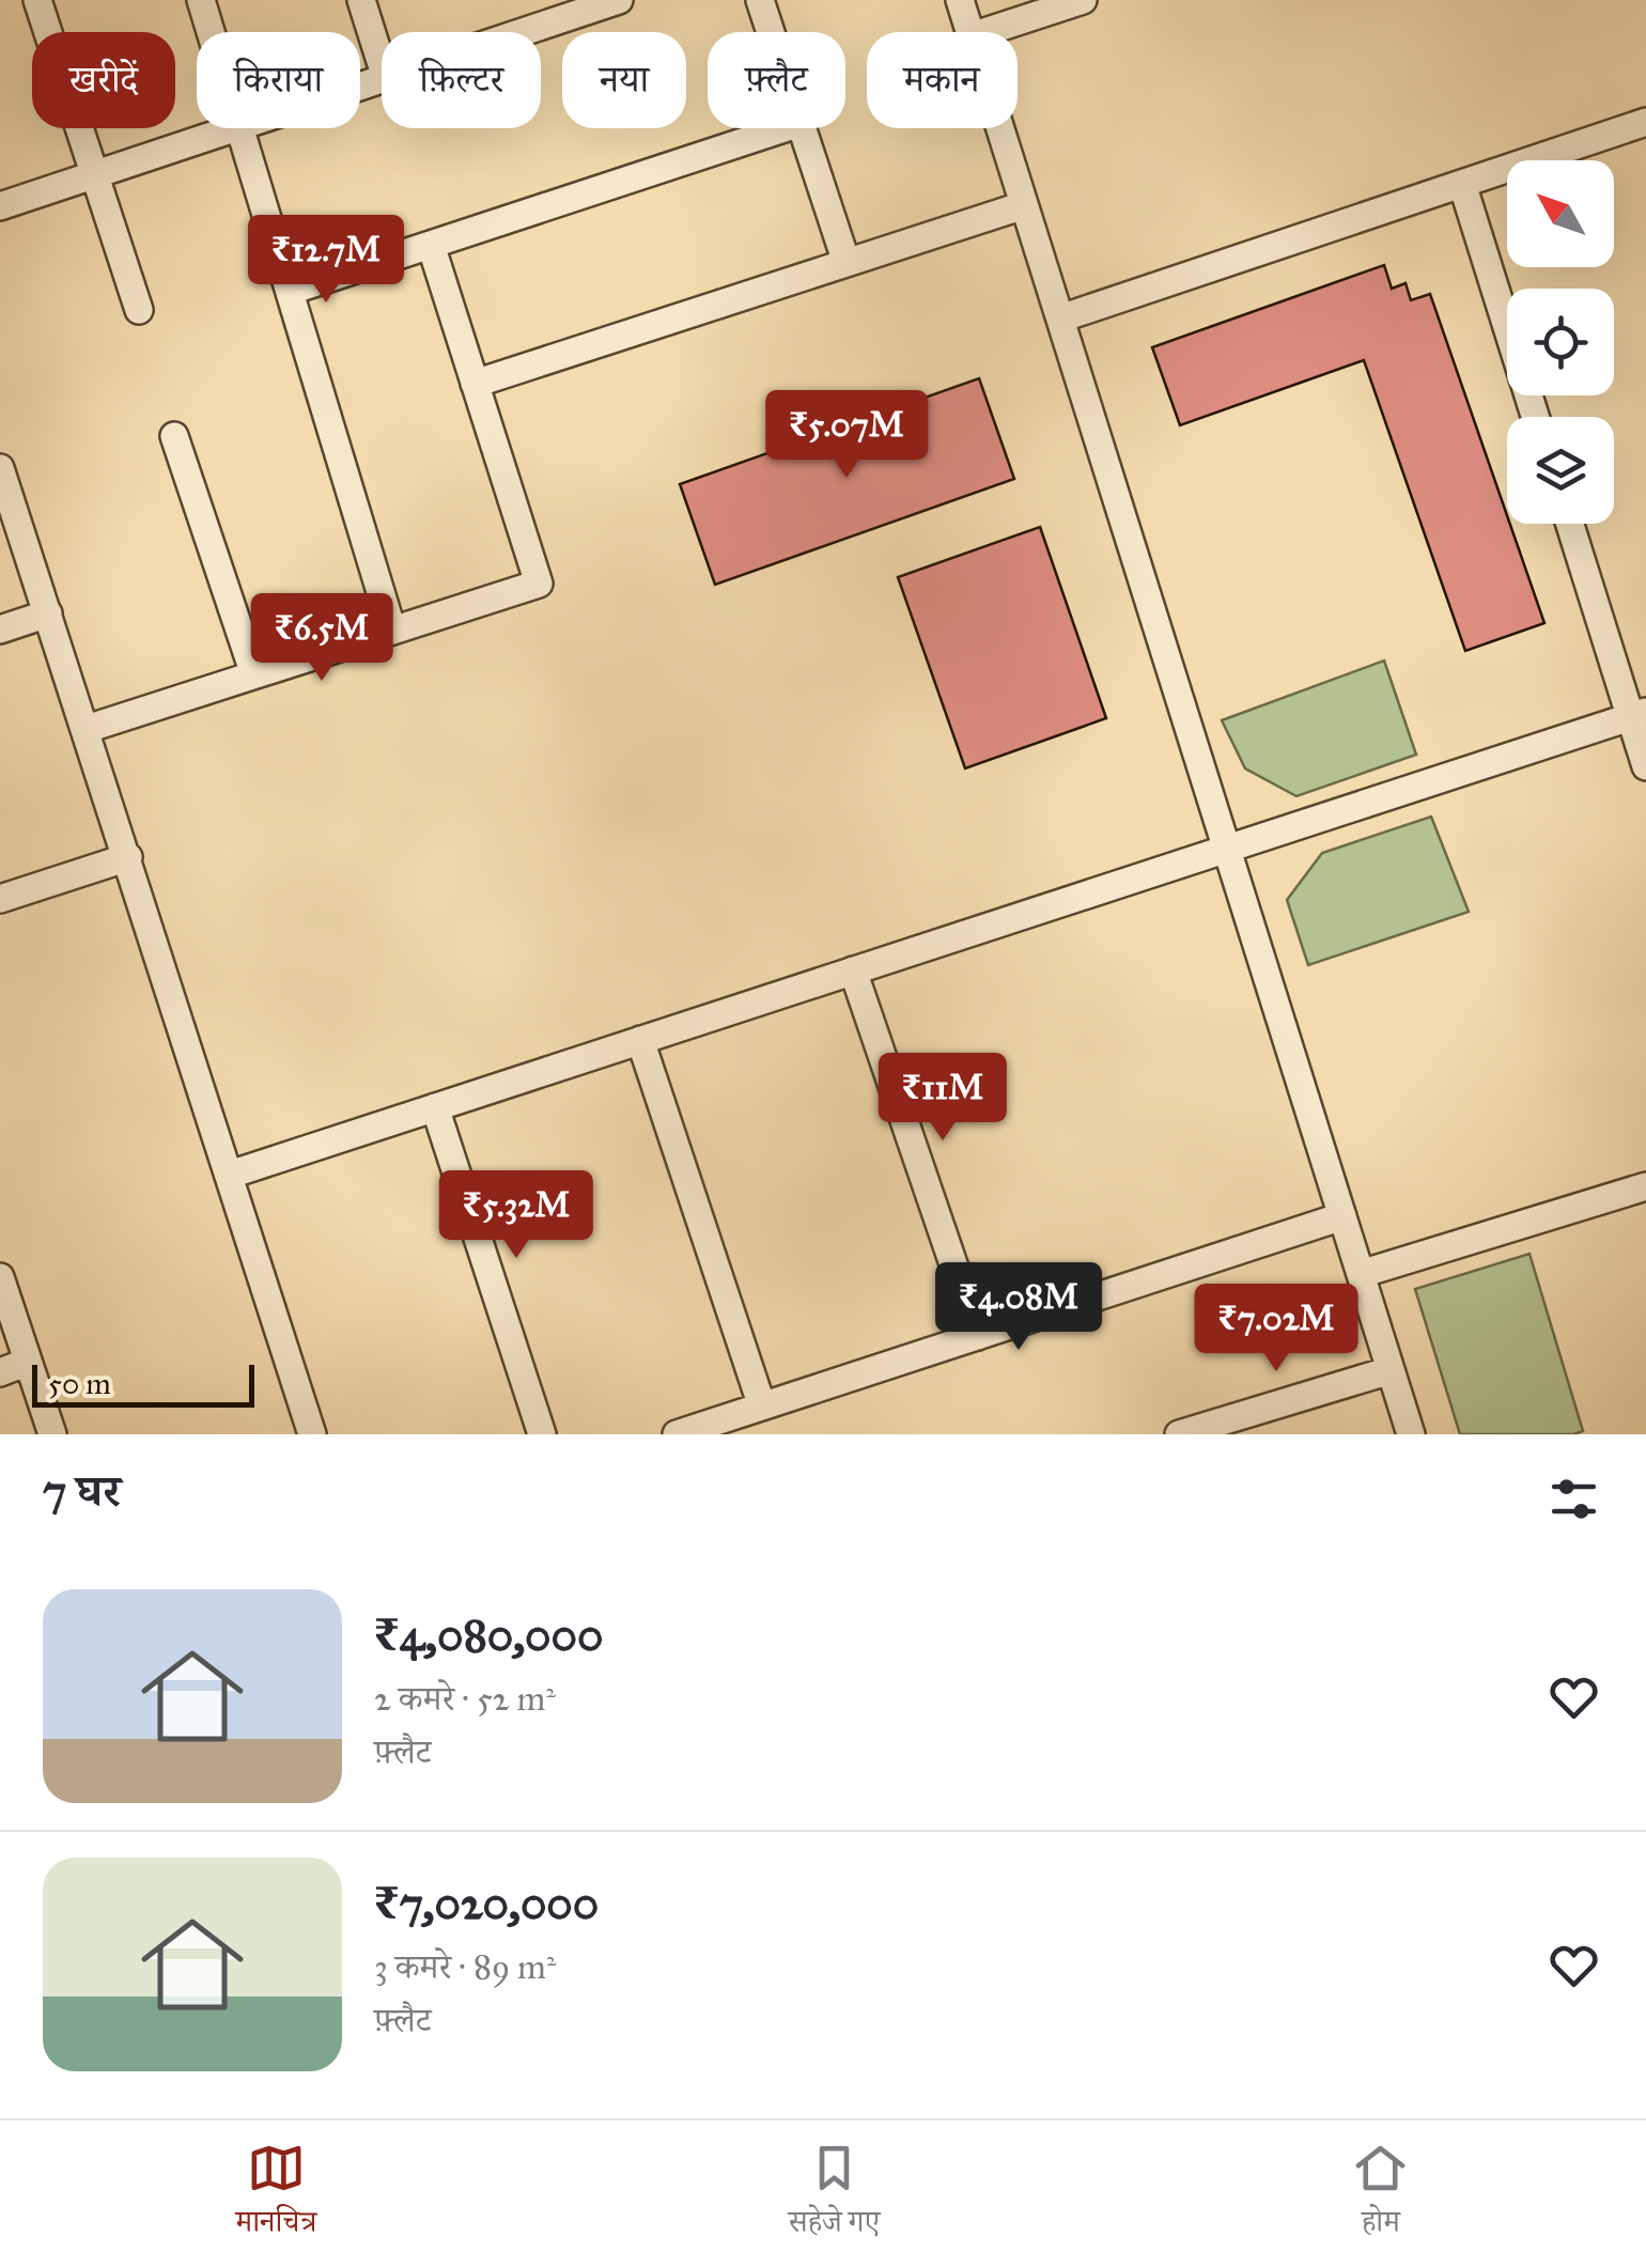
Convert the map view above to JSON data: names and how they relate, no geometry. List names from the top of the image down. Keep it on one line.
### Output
{"scale_bar":"50 m","north":"top left","page":{"chip":["खरीदें","किराया","फ़िल्टर","नया","फ़्लैट","मकान"],"price":["₹12.7M","₹5.07M","₹6.5M","₹11M","₹5.32M","₹4.08M","₹7.02M"],"scale":"50 m","heading":"7 घर","list":[{"name":"₹4,080,000","note":"2 कमरे · 52 m² · फ़्लैट"},{"name":"₹7,020,000","note":"3 कमरे · 89 m² · फ़्लैट"}],"tabs":["मानचित्र","सहेजे गए","होम"]}}
